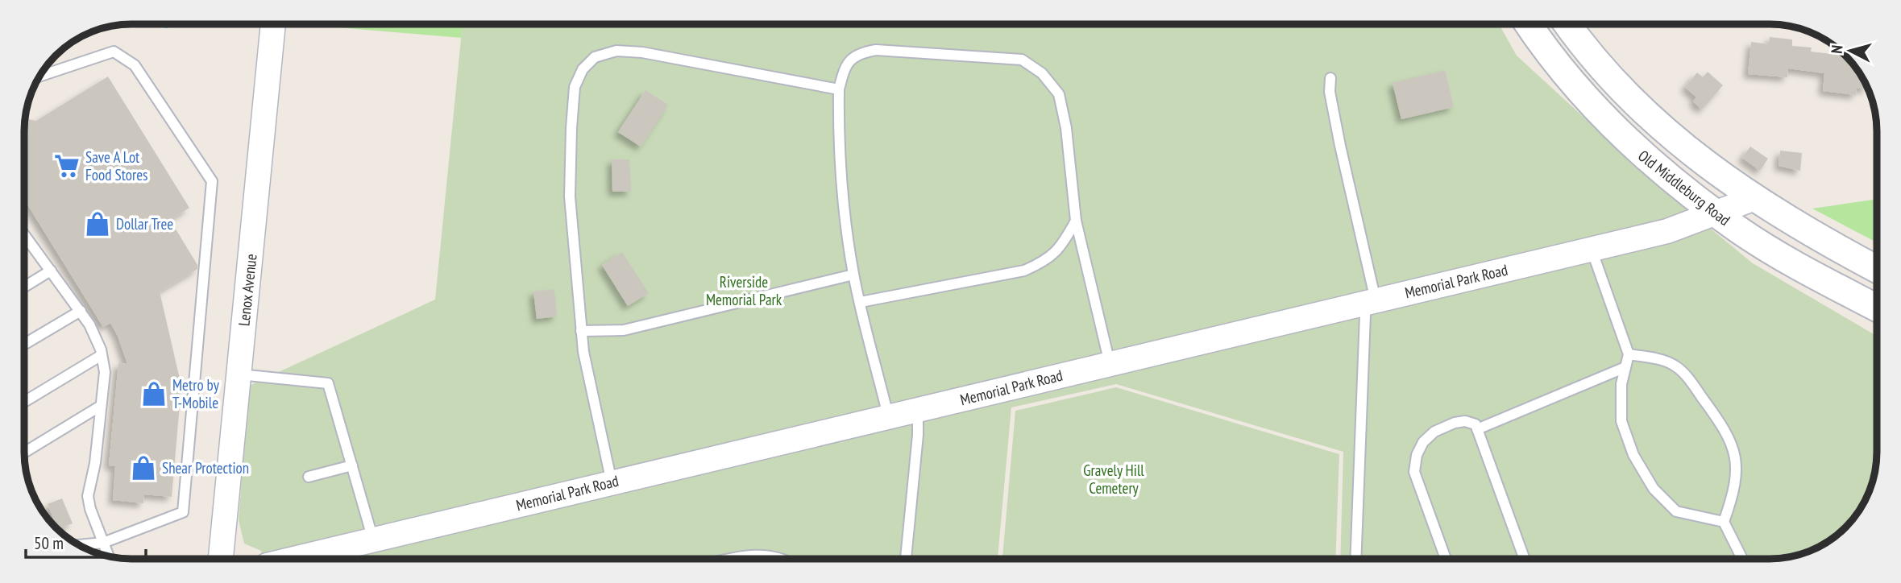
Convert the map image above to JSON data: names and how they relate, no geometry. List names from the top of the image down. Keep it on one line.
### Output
{"streets":{"main road":["Old Middleburg Road"],"street":["Memorial Park Road","Lenox Avenue"]},"crossings":[["Old Middleburg Road","Memorial Park Road"]],"parks":["Riverside Memorial Park","Gravely Hill Cemetery"],"places":{"supermarket":["Save A Lot Food Stores"],"shop":["Dollar Tree","Metro by T-Mobile","Shear Protection"]},"scale_bar":"50 m","north":"left"}
